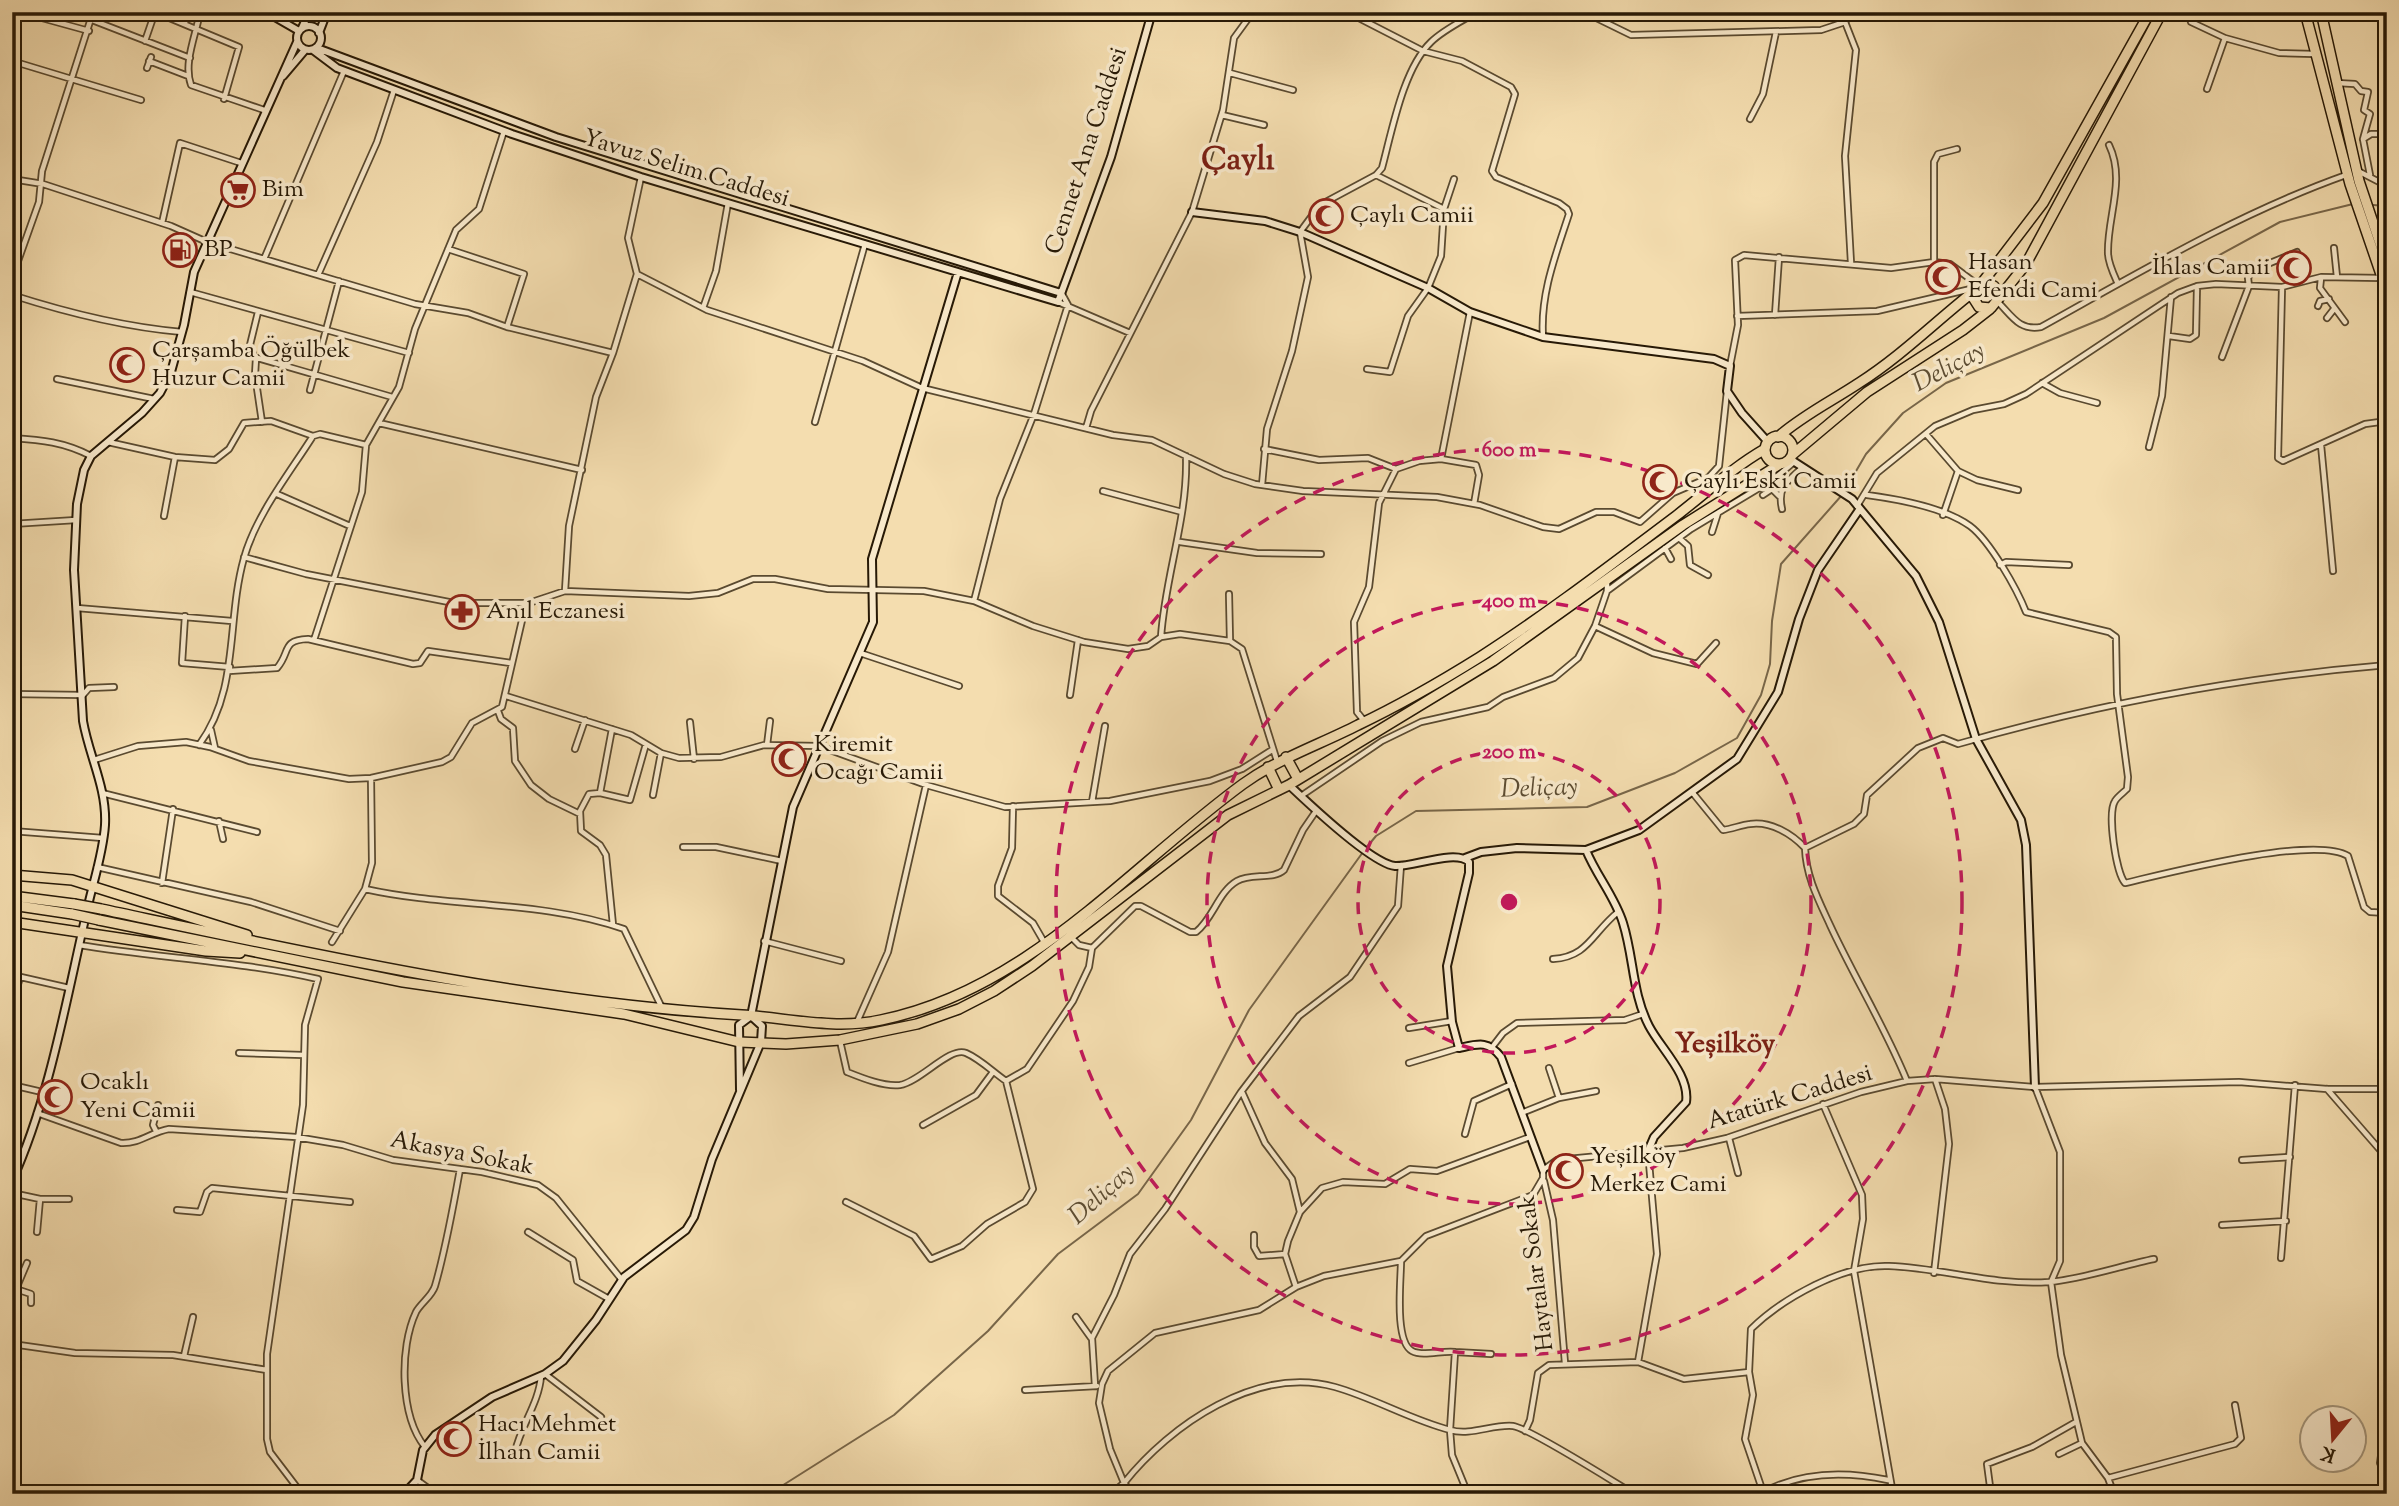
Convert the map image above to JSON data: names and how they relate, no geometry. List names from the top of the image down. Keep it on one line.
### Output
{"streets":{"street":["Cennet Ana Caddesi","Yavuz Selim Caddesi","Atatürk Caddesi","Akasya Sokak","Haytalar Sokak"]},"crossings":[["Cennet Ana Caddesi","Yavuz Selim Caddesi"]],"districts":["Çaylı","Yeşilköy"],"water":["Deliçay"],"places":{"supermarket":["Bim"],"mosque":["Çaylı Camii","İhlas Camii","Hasan Efendi Cami","Çarşamba Öğülbek Huzur Camii","Çaylı Eski Camii","Kiremit Ocağı Camii","Ocaklı Yeni Camii","Yeşilköy Merkez Cami","Hacı Mehmet İlhan Camii"],"fuel station":["BP"],"pharmacy":["Anıl Eczanesi"]},"north":"bottom","rings":["600 m","400 m","200 m"]}
